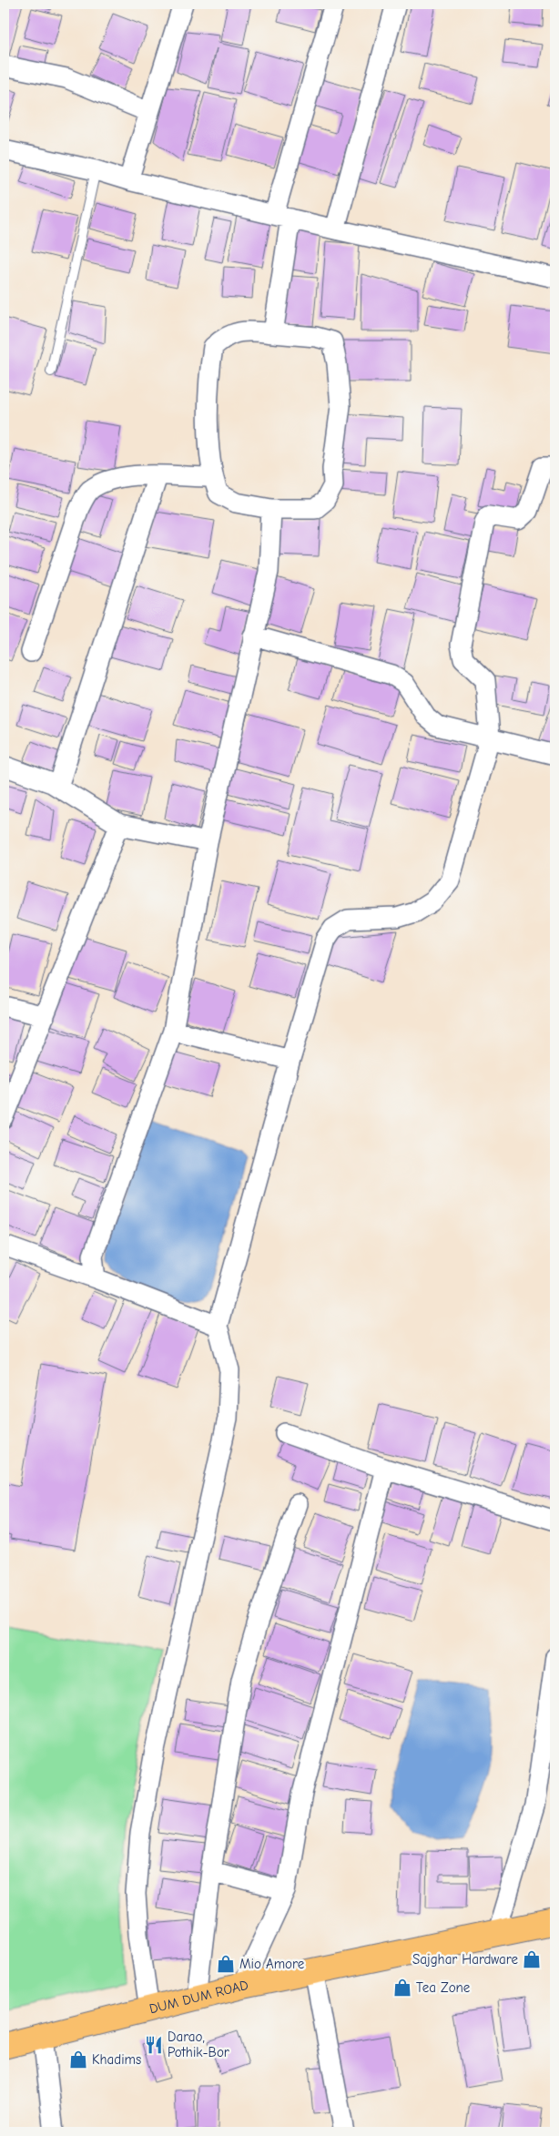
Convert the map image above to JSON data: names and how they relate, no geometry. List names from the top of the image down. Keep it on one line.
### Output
{"streets":{"main road":["DUM DUM ROAD"]},"places":{"shop":["Sajghar Hardware","Mio Amore","Tea Zone","Khadims"],"restaurant":["Darao, Pothik-Bor"]}}
